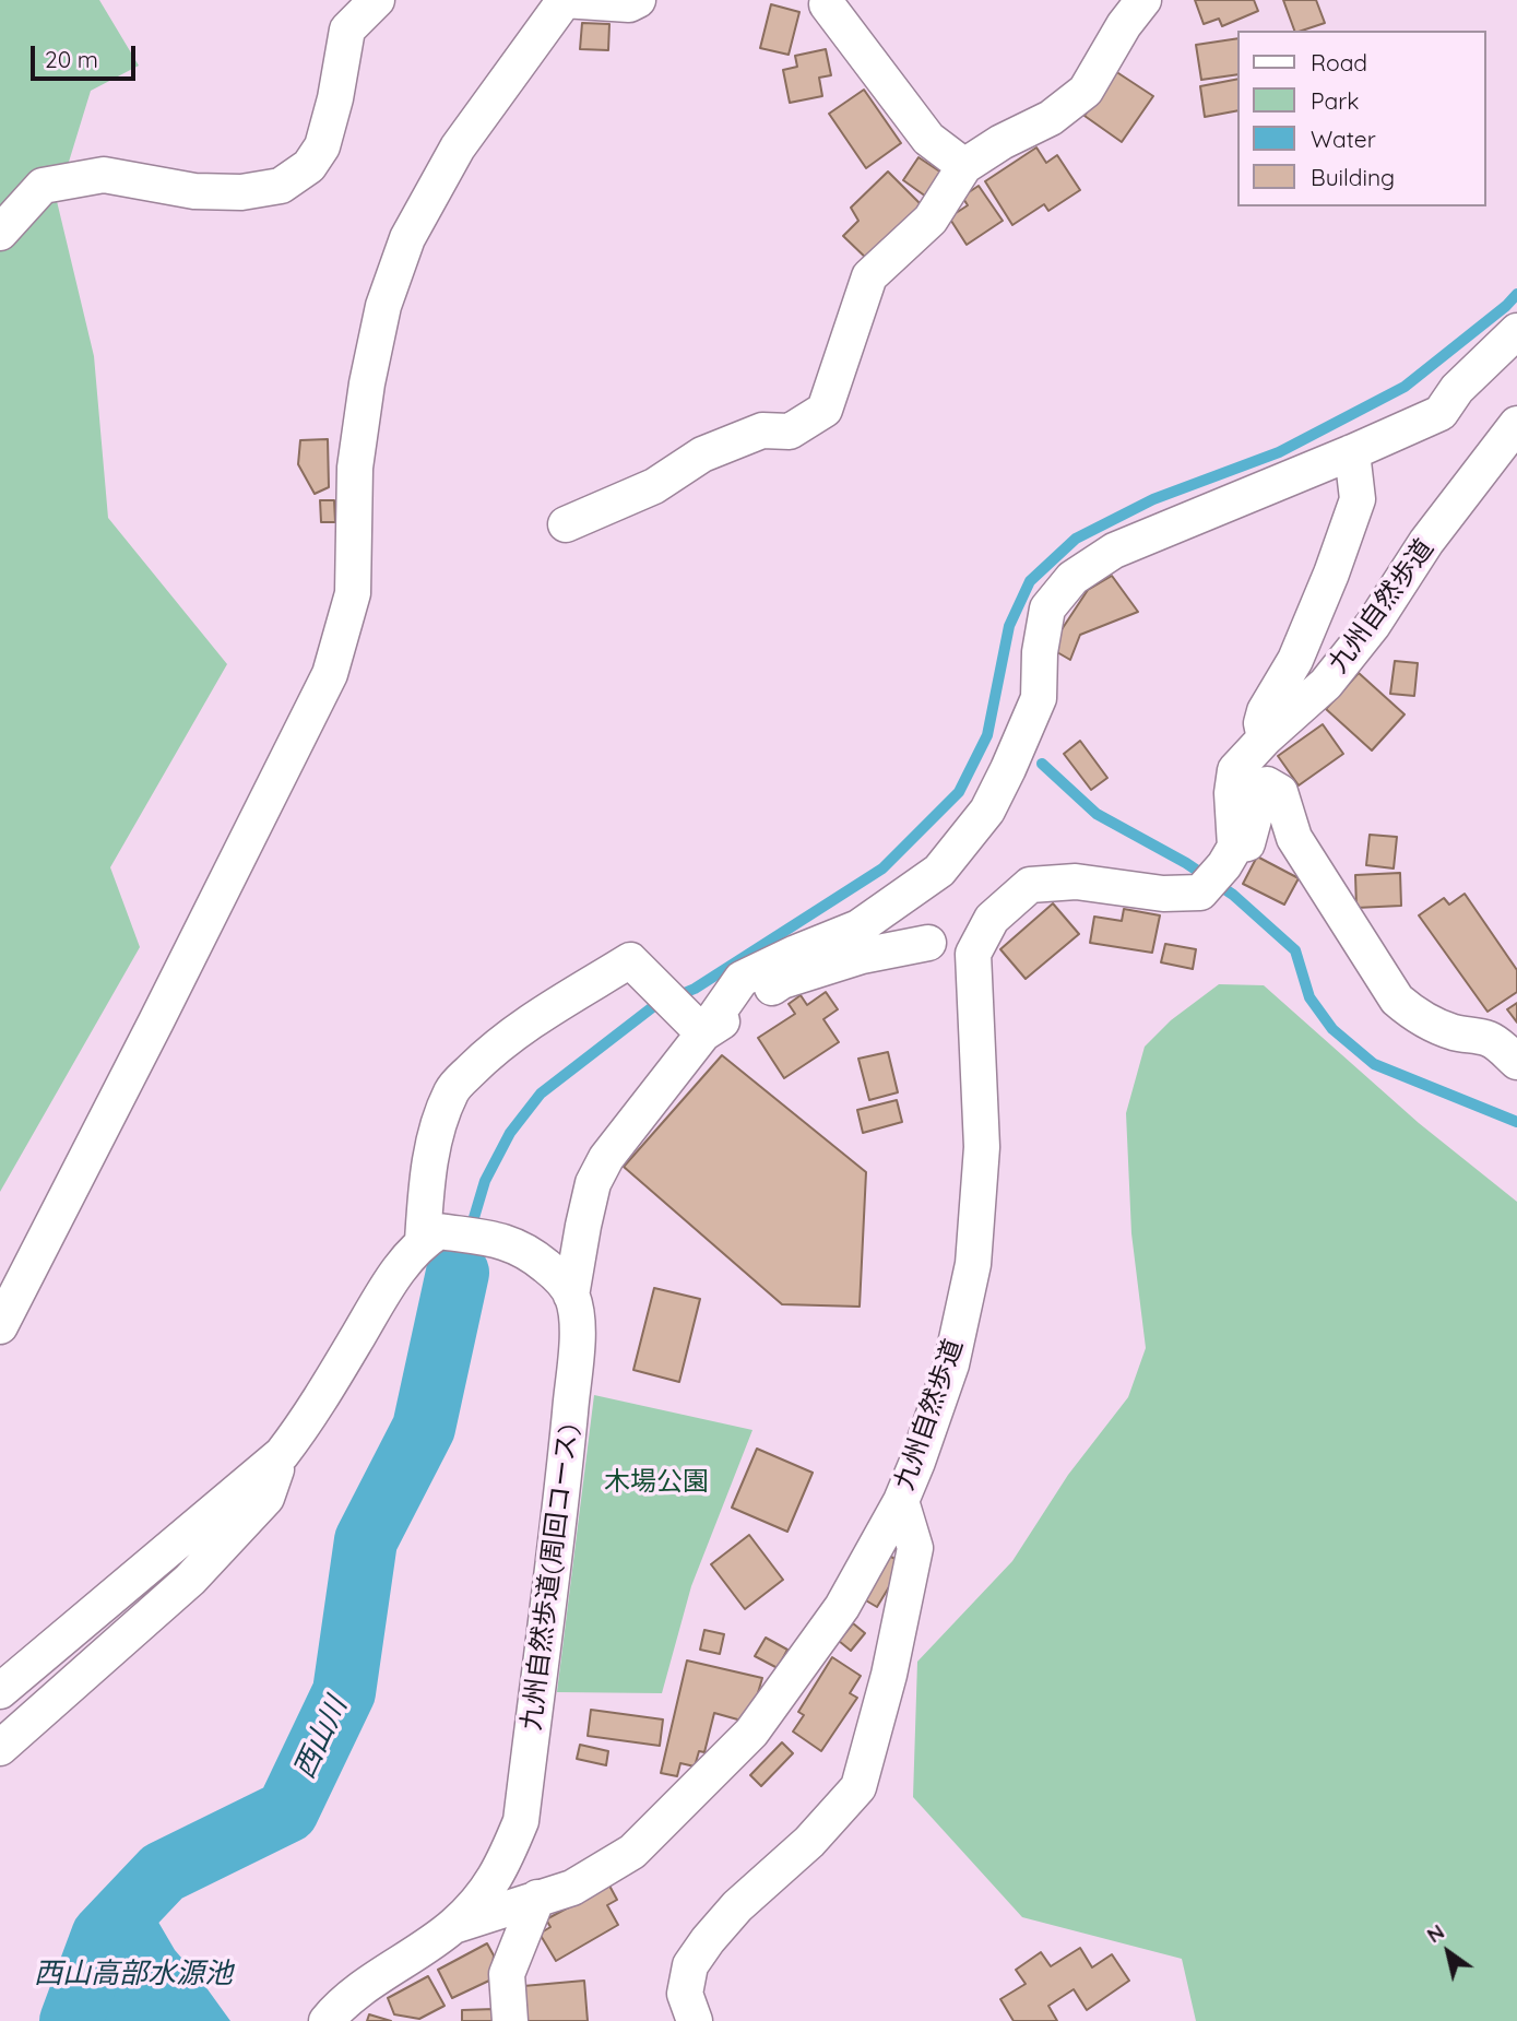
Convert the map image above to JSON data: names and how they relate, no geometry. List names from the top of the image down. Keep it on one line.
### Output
{"streets":{"street":["九州自然歩道","九州自然歩道(周回コース)"]},"crossings":[["九州自然歩道","九州自然歩道(周回コース)"]],"water":["西山川","西山高部水源池"],"parks":["木場公園"],"legend":["Road","Park","Water","Building"],"scale_bar":"20 m","north":"top left"}
